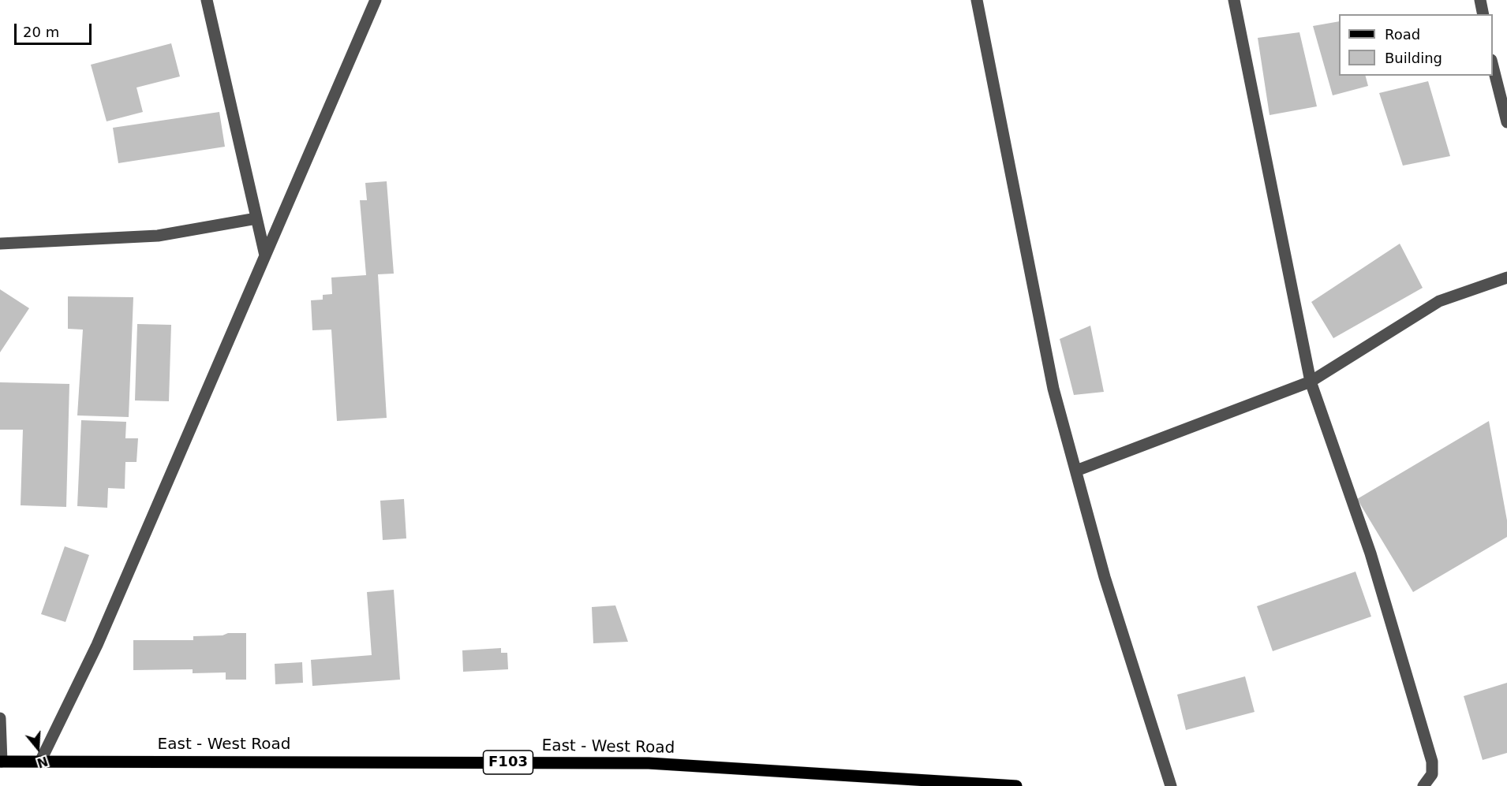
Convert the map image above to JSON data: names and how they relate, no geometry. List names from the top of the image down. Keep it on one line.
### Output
{"streets":{"main road":["East - West Road","F103"]},"legend":["Road","Building"],"scale_bar":"20 m","north":"bottom"}
